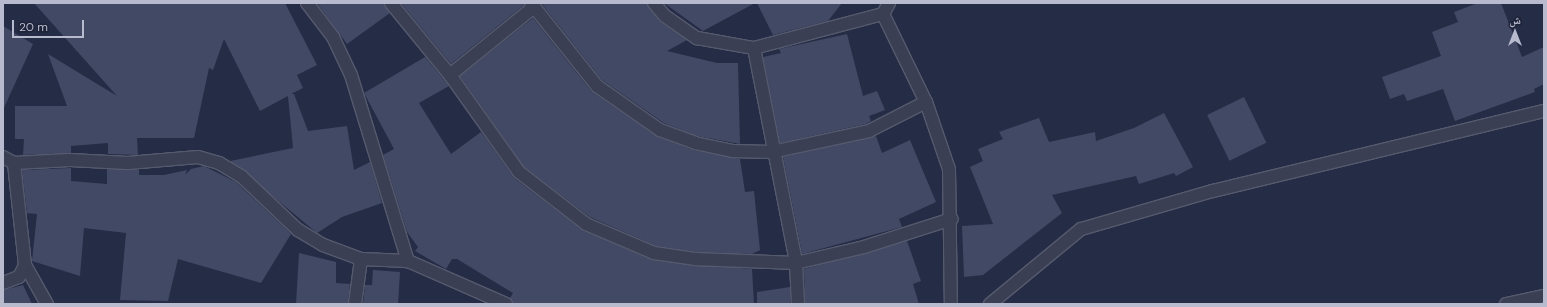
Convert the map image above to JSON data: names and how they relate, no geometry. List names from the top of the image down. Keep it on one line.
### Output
{"scale_bar":"20 m","north":"top"}
